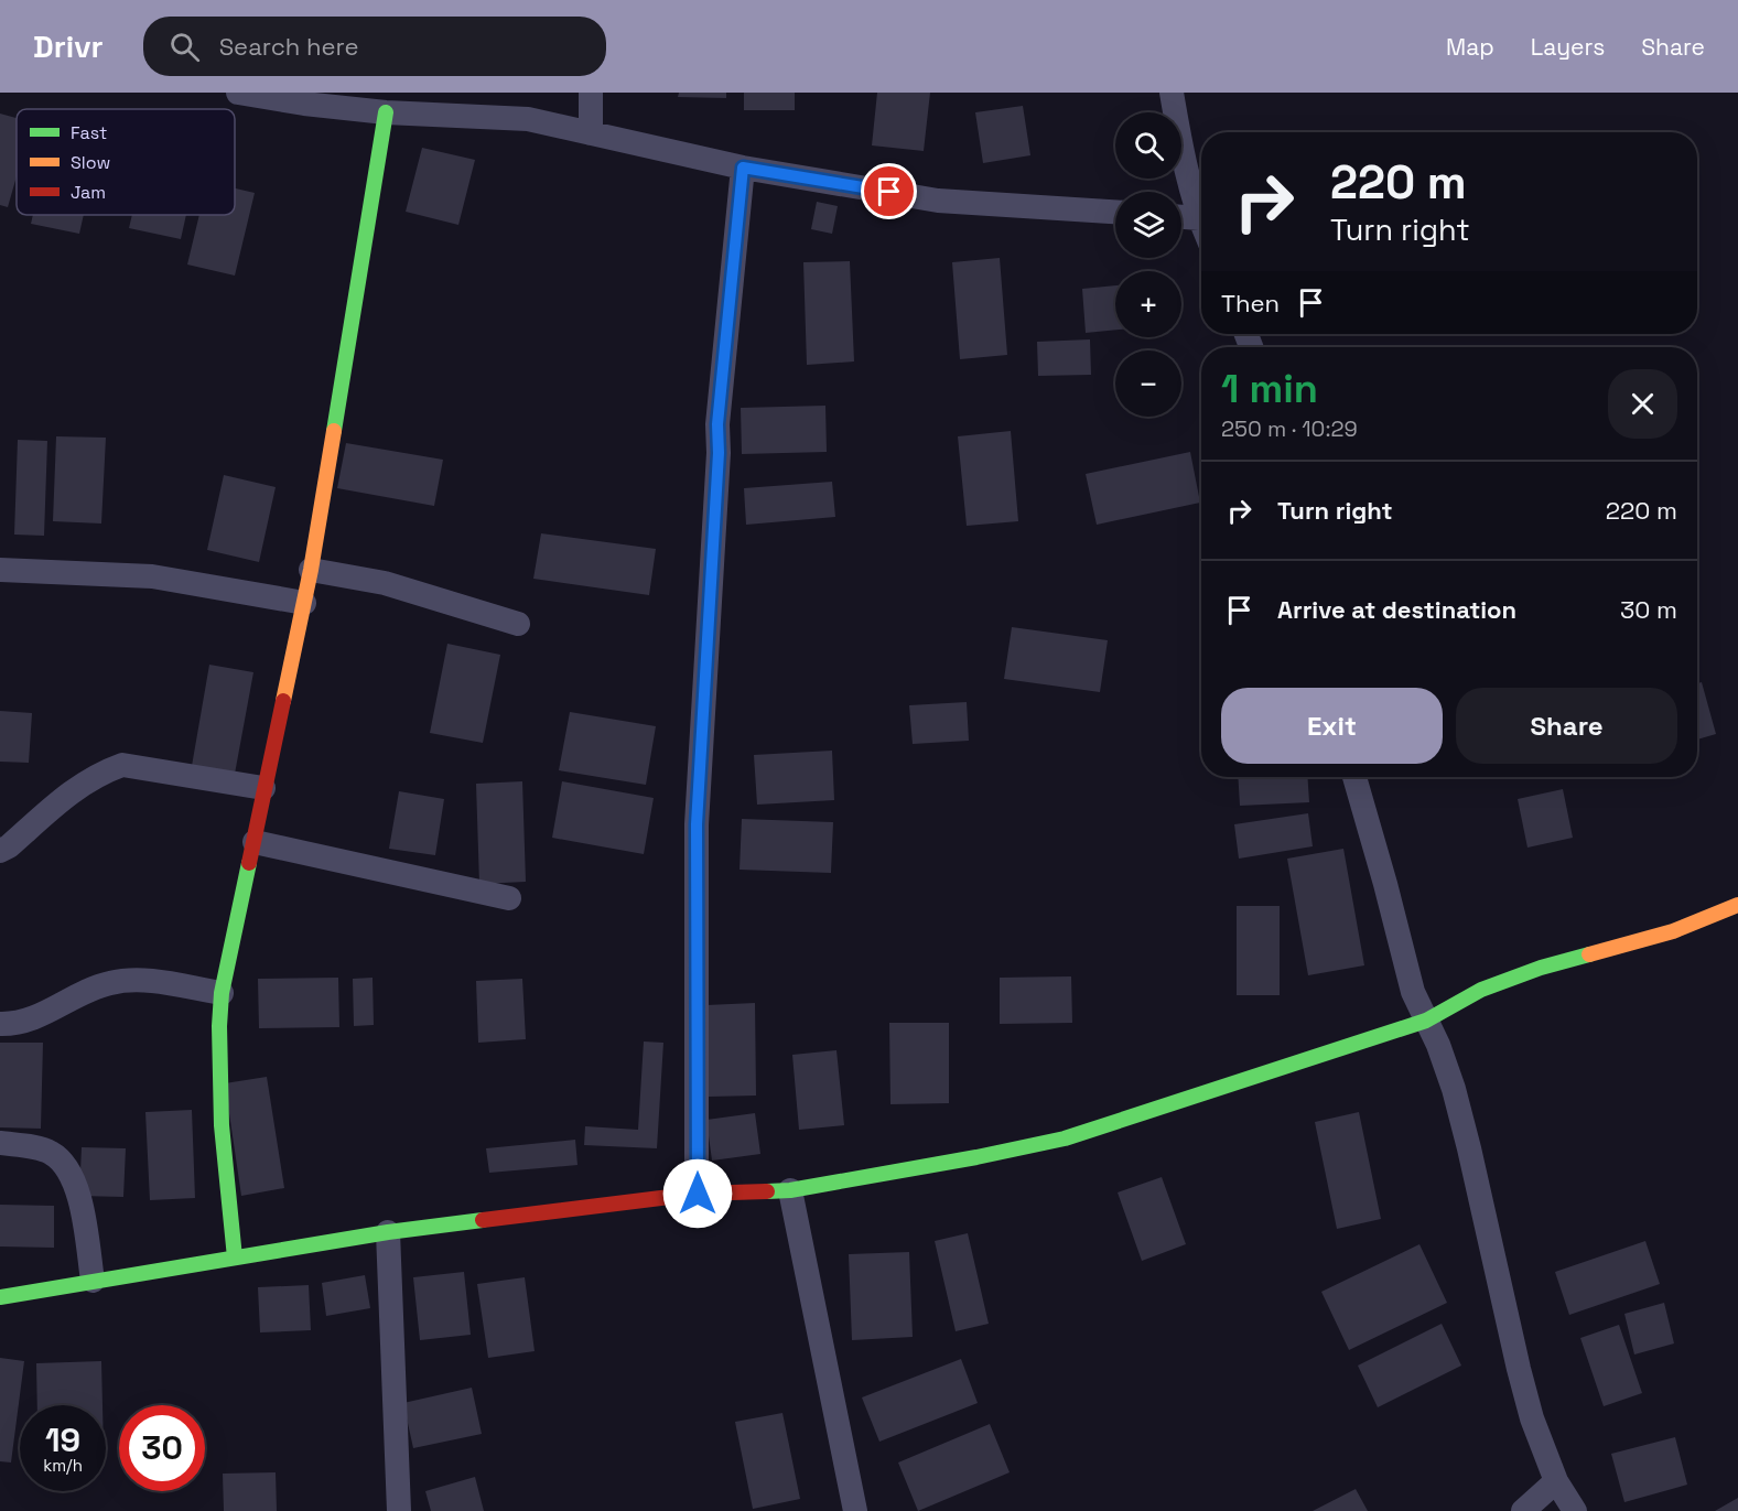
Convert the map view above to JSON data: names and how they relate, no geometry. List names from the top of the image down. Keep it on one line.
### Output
{"legend":["Fast","Slow","Jam"],"page":{"header":"Drivr","search":"Search here","nav":["Map","Layers","Share"],"map_buttons":["+","−"],"turn":["220 m","Turn right"],"then":"Then","heading":["1 min","250 m · 10:29"],"list":[{"name":"Turn right","value":"220 m"},{"name":"Arrive at destination","value":"30 m"}],"buttons":["Exit","Share"],"speed":"19 km/h","limit":"30"}}
